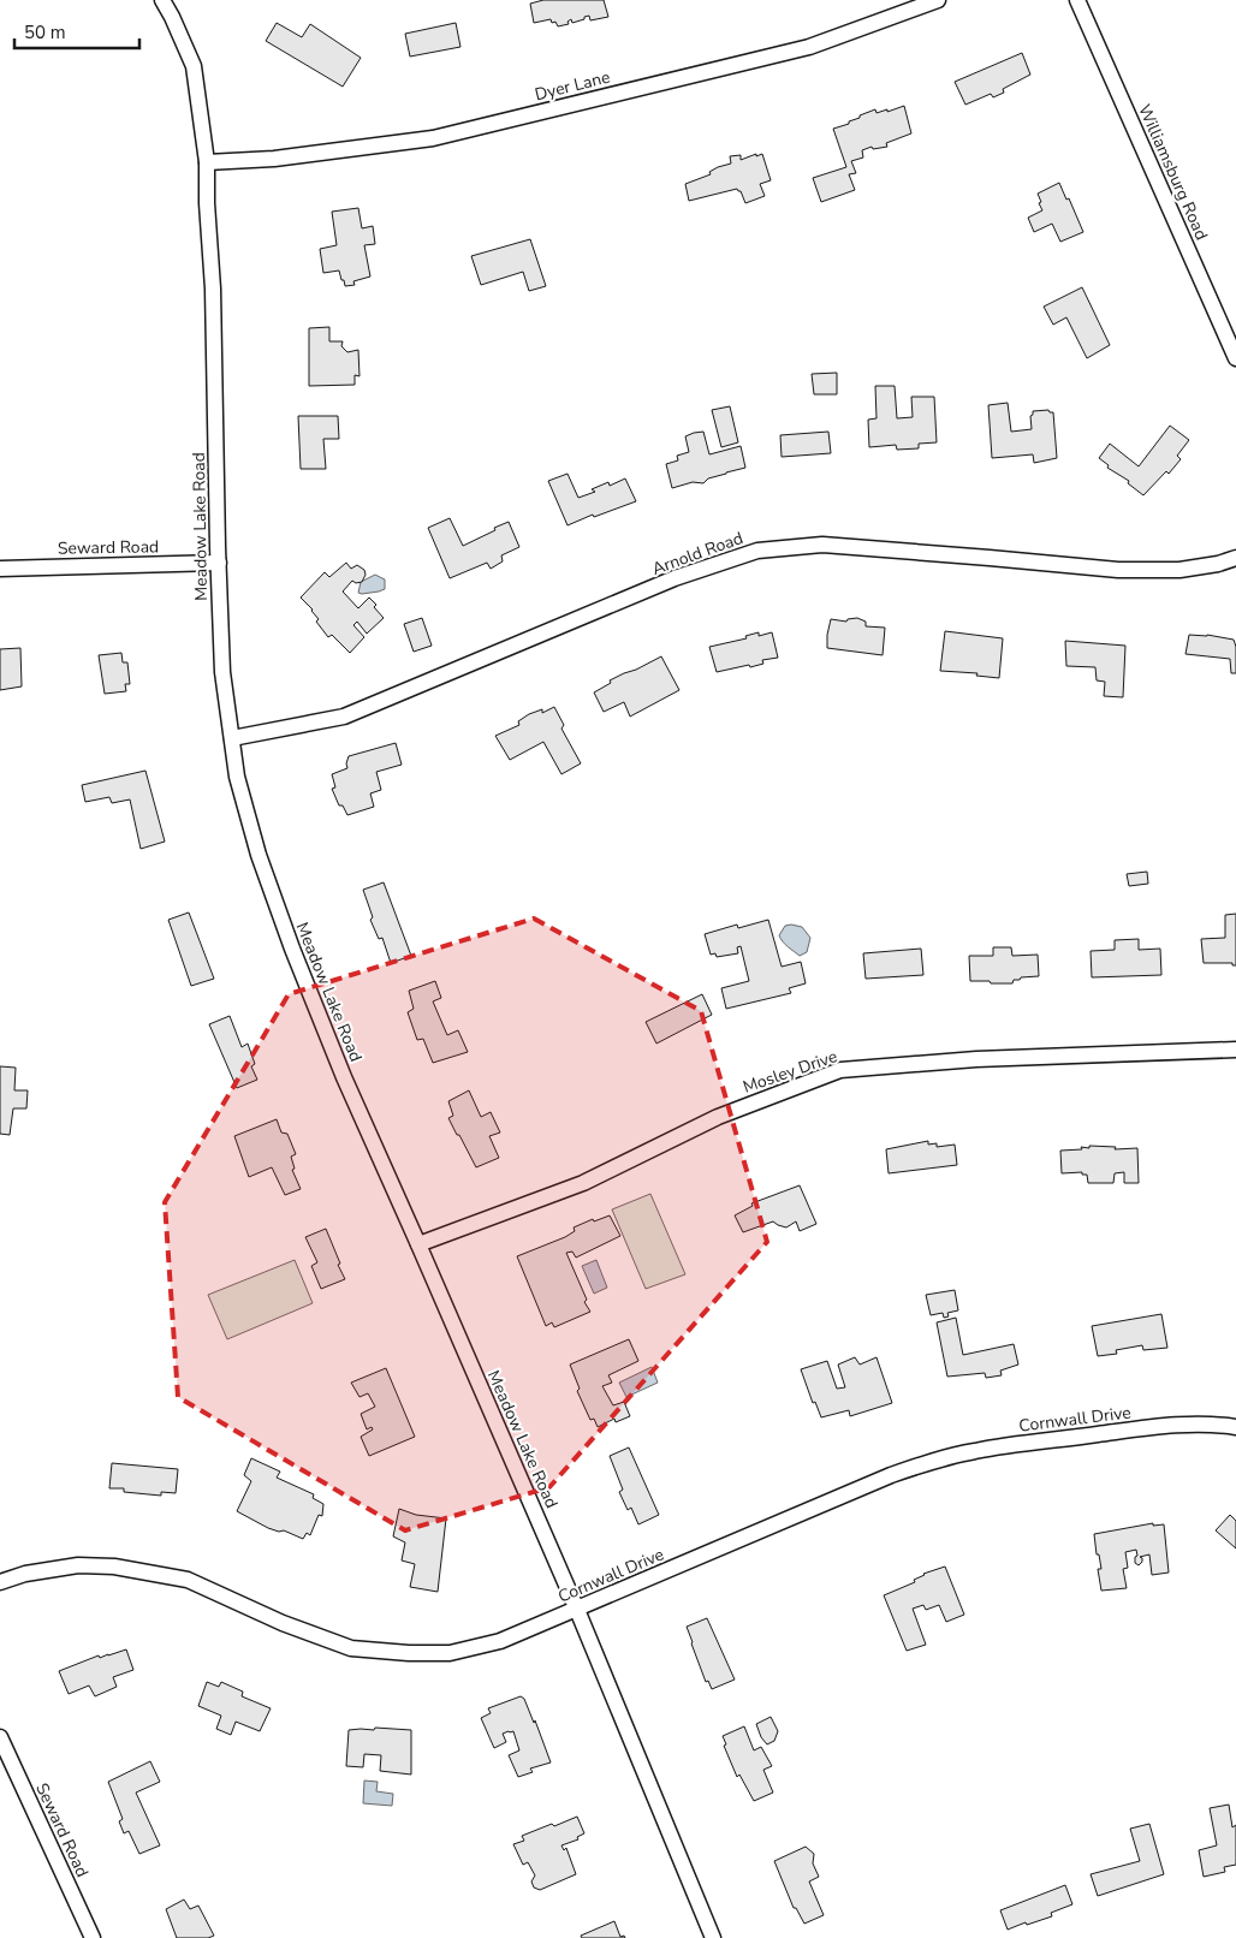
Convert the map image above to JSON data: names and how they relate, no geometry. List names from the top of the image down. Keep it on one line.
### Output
{"streets":{"street":["Dyer Lane","Williamsburg Road","Meadow Lake Road","Seward Road","Arnold Road","Mosley Drive","Cornwall Drive"]},"crossings":[["Dyer Lane","Meadow Lake Road"],["Meadow Lake Road","Seward Road"],["Meadow Lake Road","Arnold Road"],["Meadow Lake Road","Mosley Drive"],["Meadow Lake Road","Cornwall Drive"]],"scale_bar":"50 m"}
